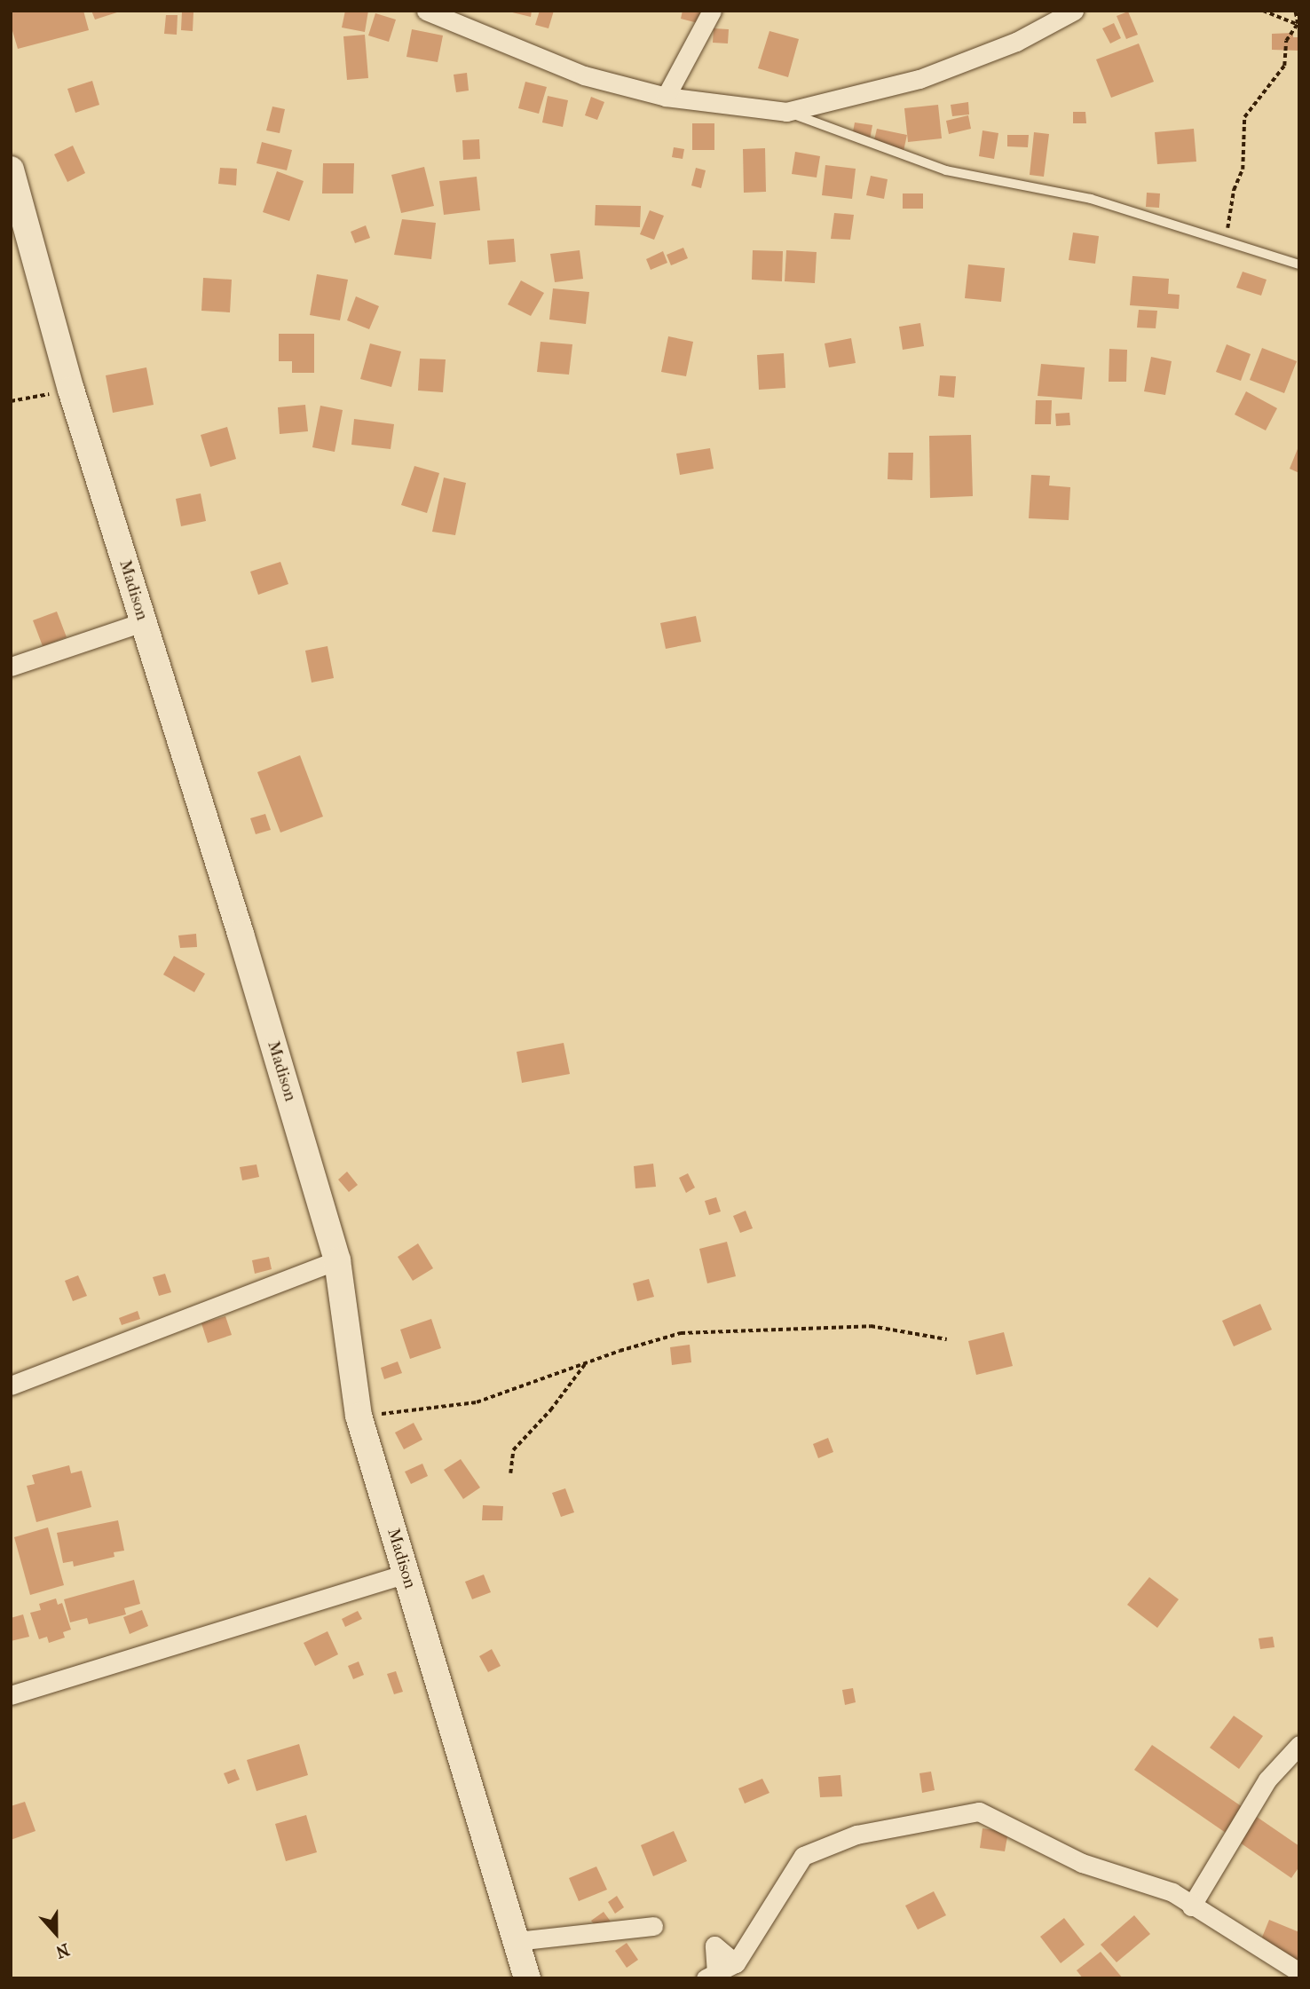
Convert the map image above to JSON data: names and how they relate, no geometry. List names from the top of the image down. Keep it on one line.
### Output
{"streets":{"street":["Madison"]},"north":"bottom"}
